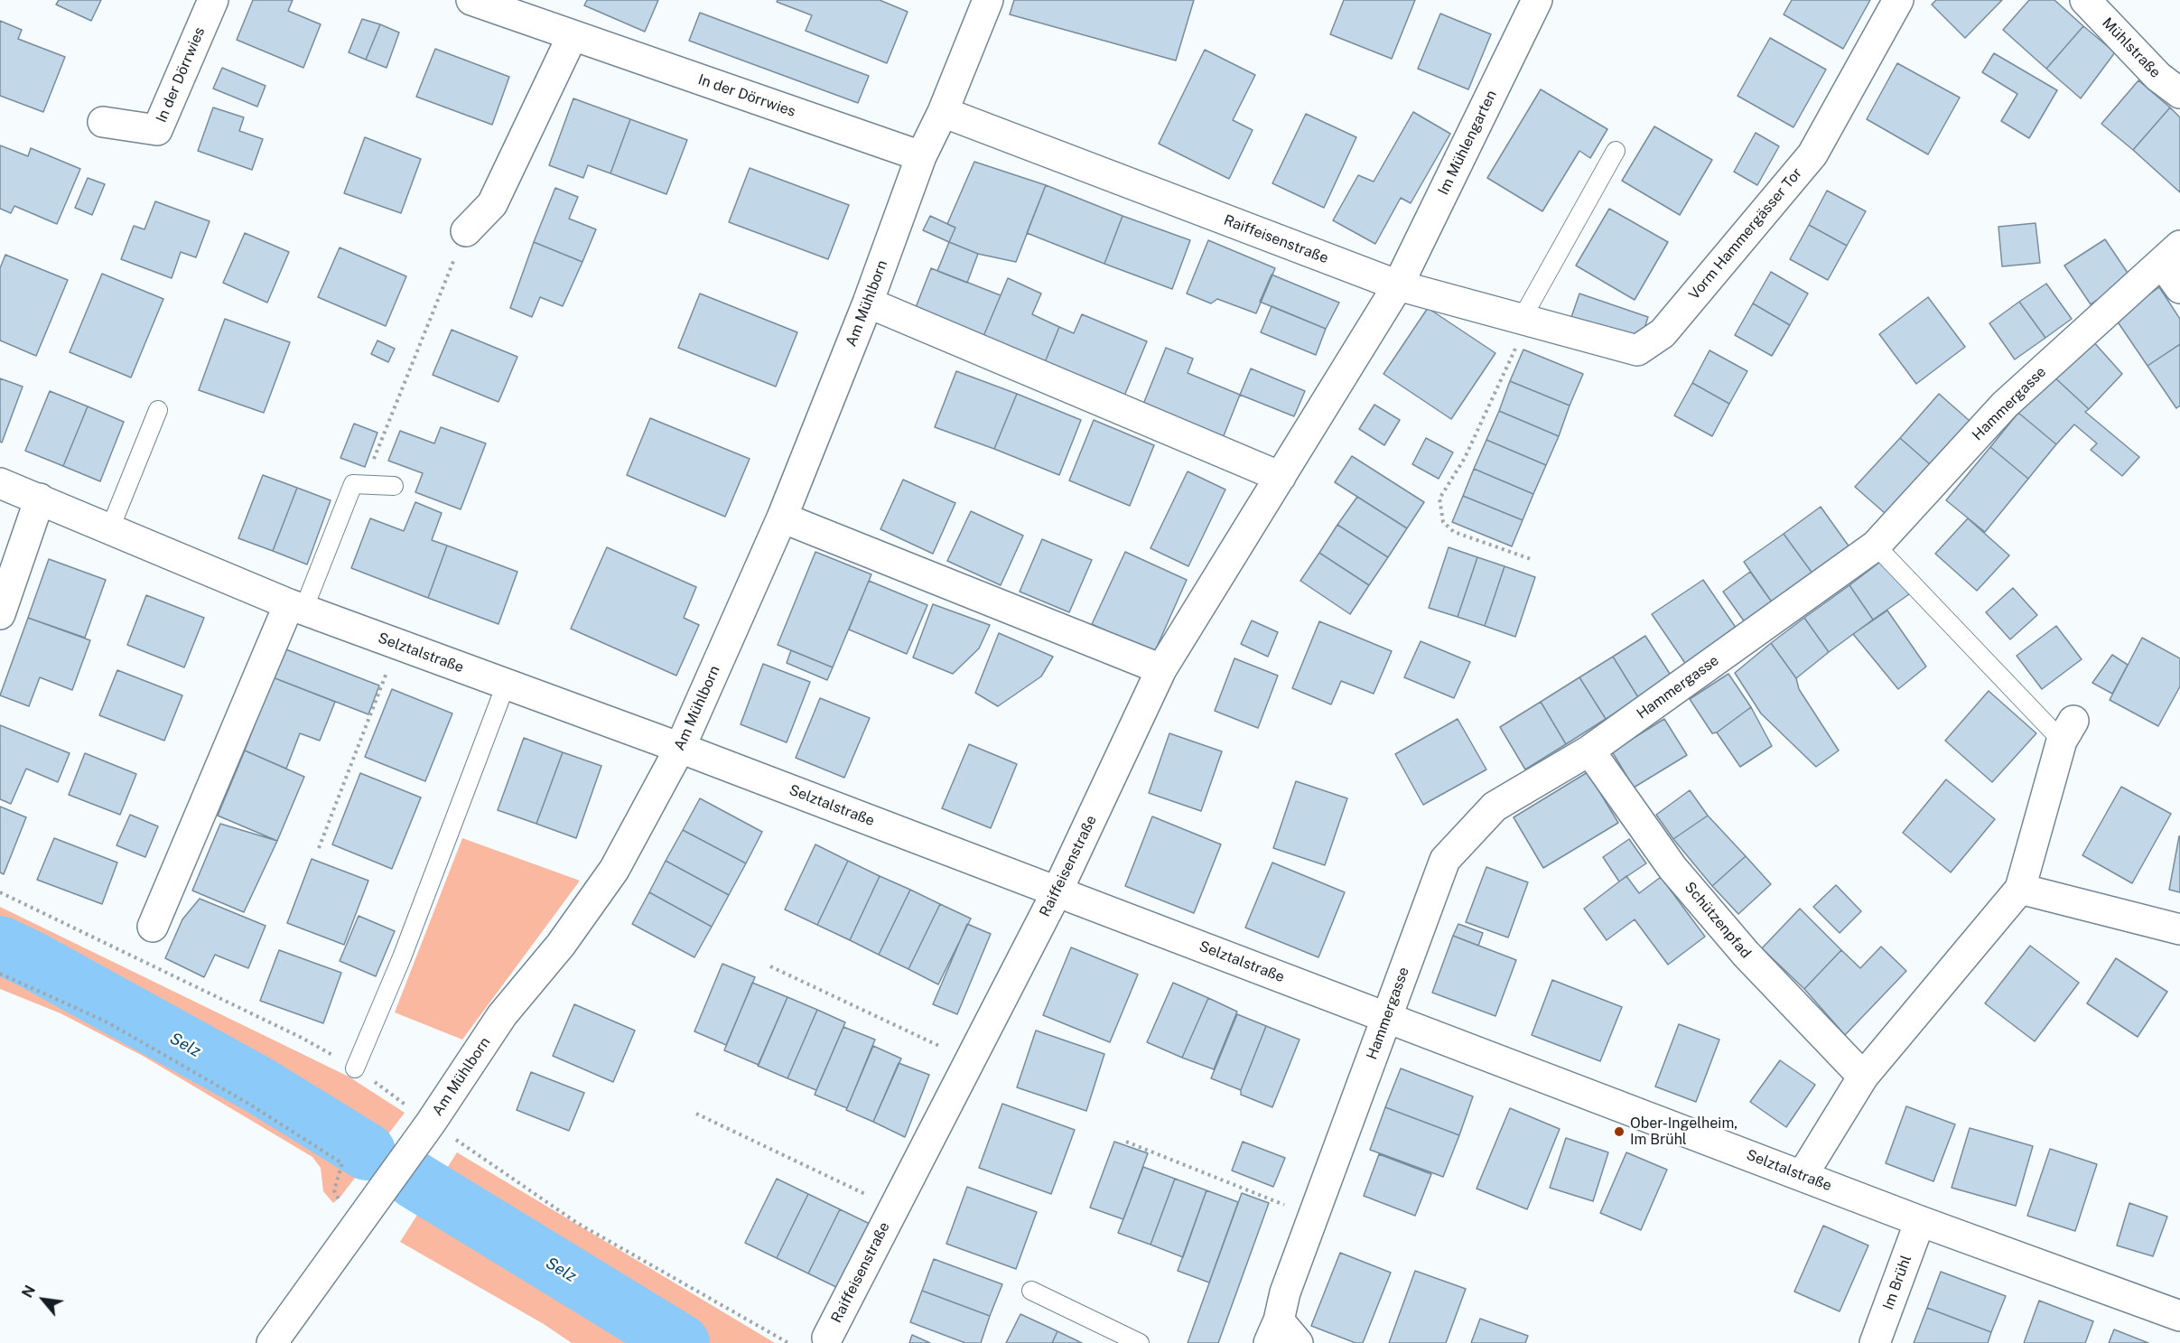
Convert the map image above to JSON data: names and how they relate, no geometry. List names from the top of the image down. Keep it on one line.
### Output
{"streets":{"street":["Mühlstraße","In der Dörrwies","Im Mühlengarten","Vorm Hammergässer Tor","Raiffeisenstraße","Am Mühlborn","Hammergasse","Selztalstraße","Schützenpfad","Im Brühl"]},"crossings":[["In der Dörrwies","Am Mühlborn"],["Im Mühlengarten","Vorm Hammergässer Tor"],["Im Mühlengarten","Raiffeisenstraße"],["Vorm Hammergässer Tor","Raiffeisenstraße"],["Raiffeisenstraße","Am Mühlborn"],["Raiffeisenstraße","Selztalstraße"],["Am Mühlborn","Selztalstraße"],["Hammergasse","Selztalstraße"],["Hammergasse","Schützenpfad"],["Selztalstraße","Im Brühl"]],"water":["Selz"],"places":["Ober-Ingelheim, Im Brühl"],"north":"top left"}
